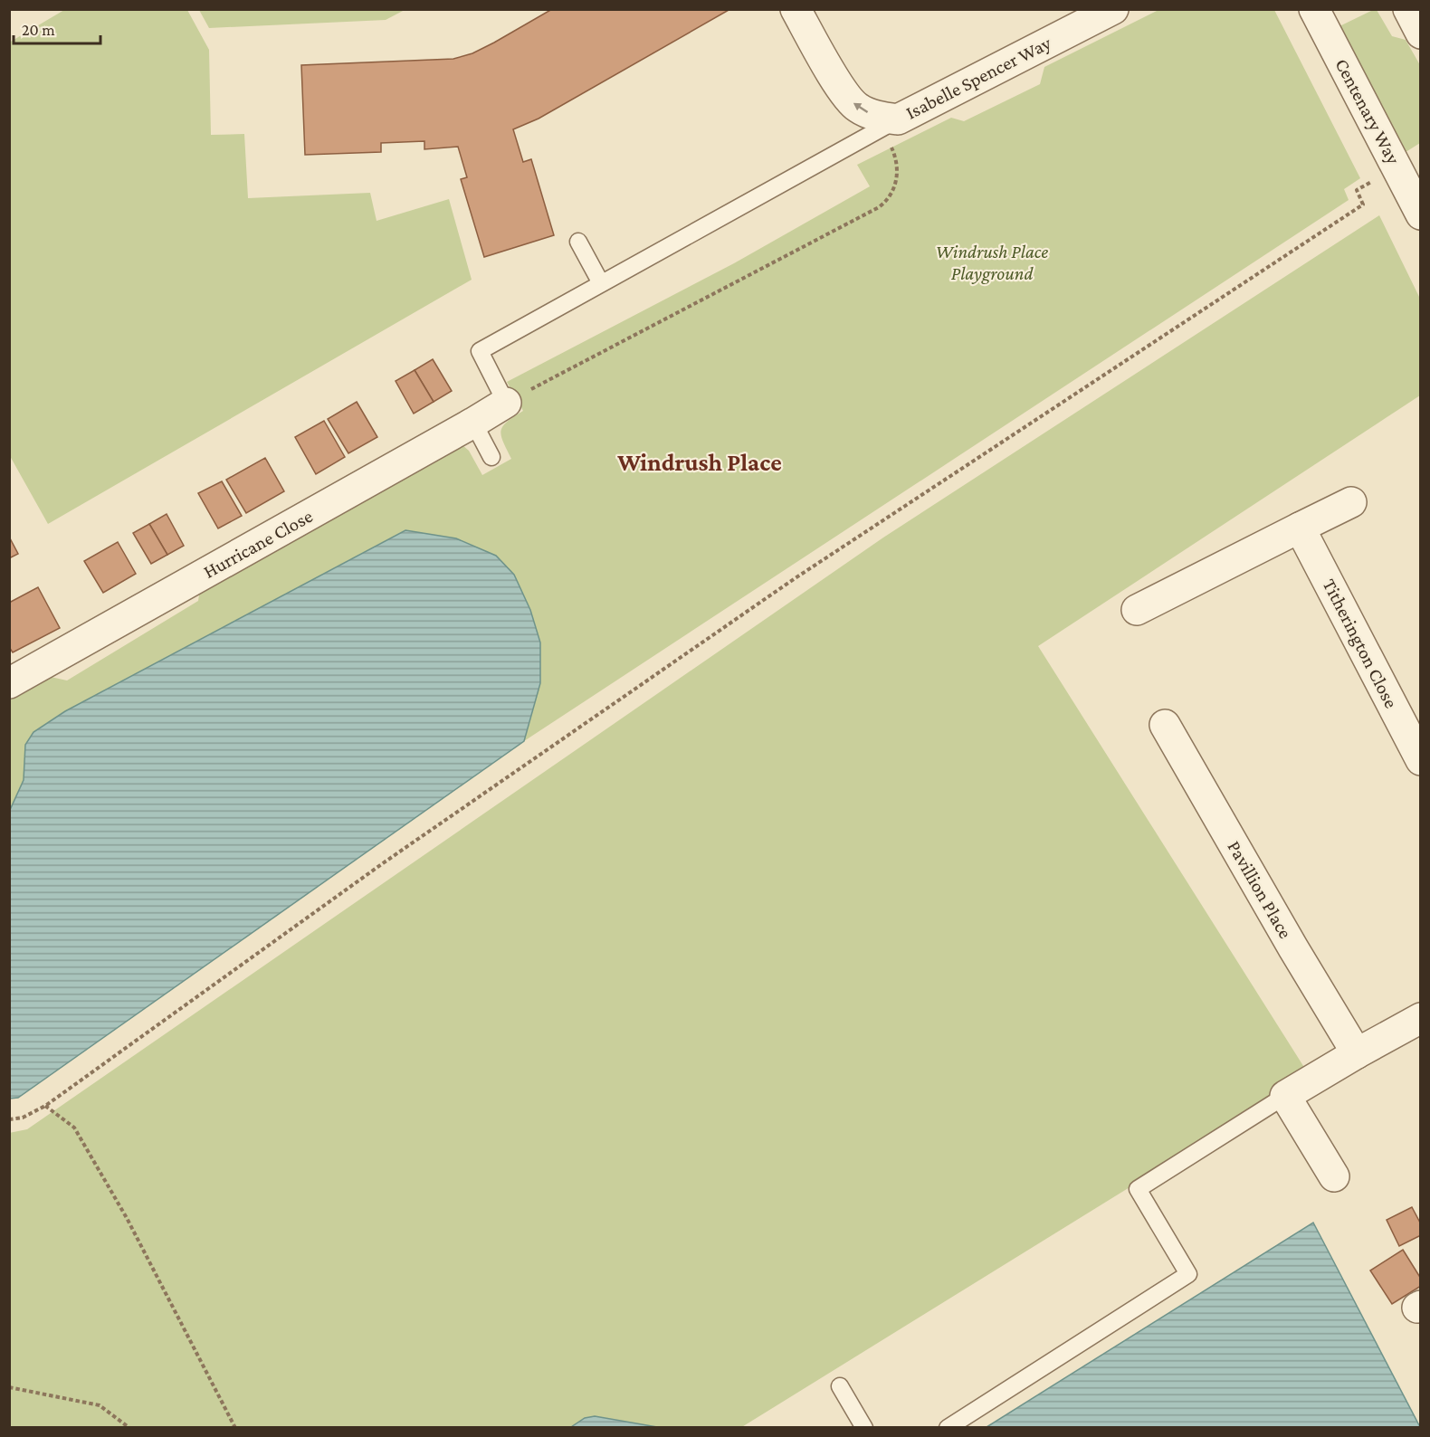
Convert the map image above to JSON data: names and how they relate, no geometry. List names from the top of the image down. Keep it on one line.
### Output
{"streets":{"street":["Isabelle Spencer Way","Centenary Way","Hurricane Close","Titherington Close","Pavillion Place"]},"one_way":["Isabelle Spencer Way"],"districts":["Windrush Place"],"parks":["Windrush Place Playground"],"scale_bar":"20 m"}
